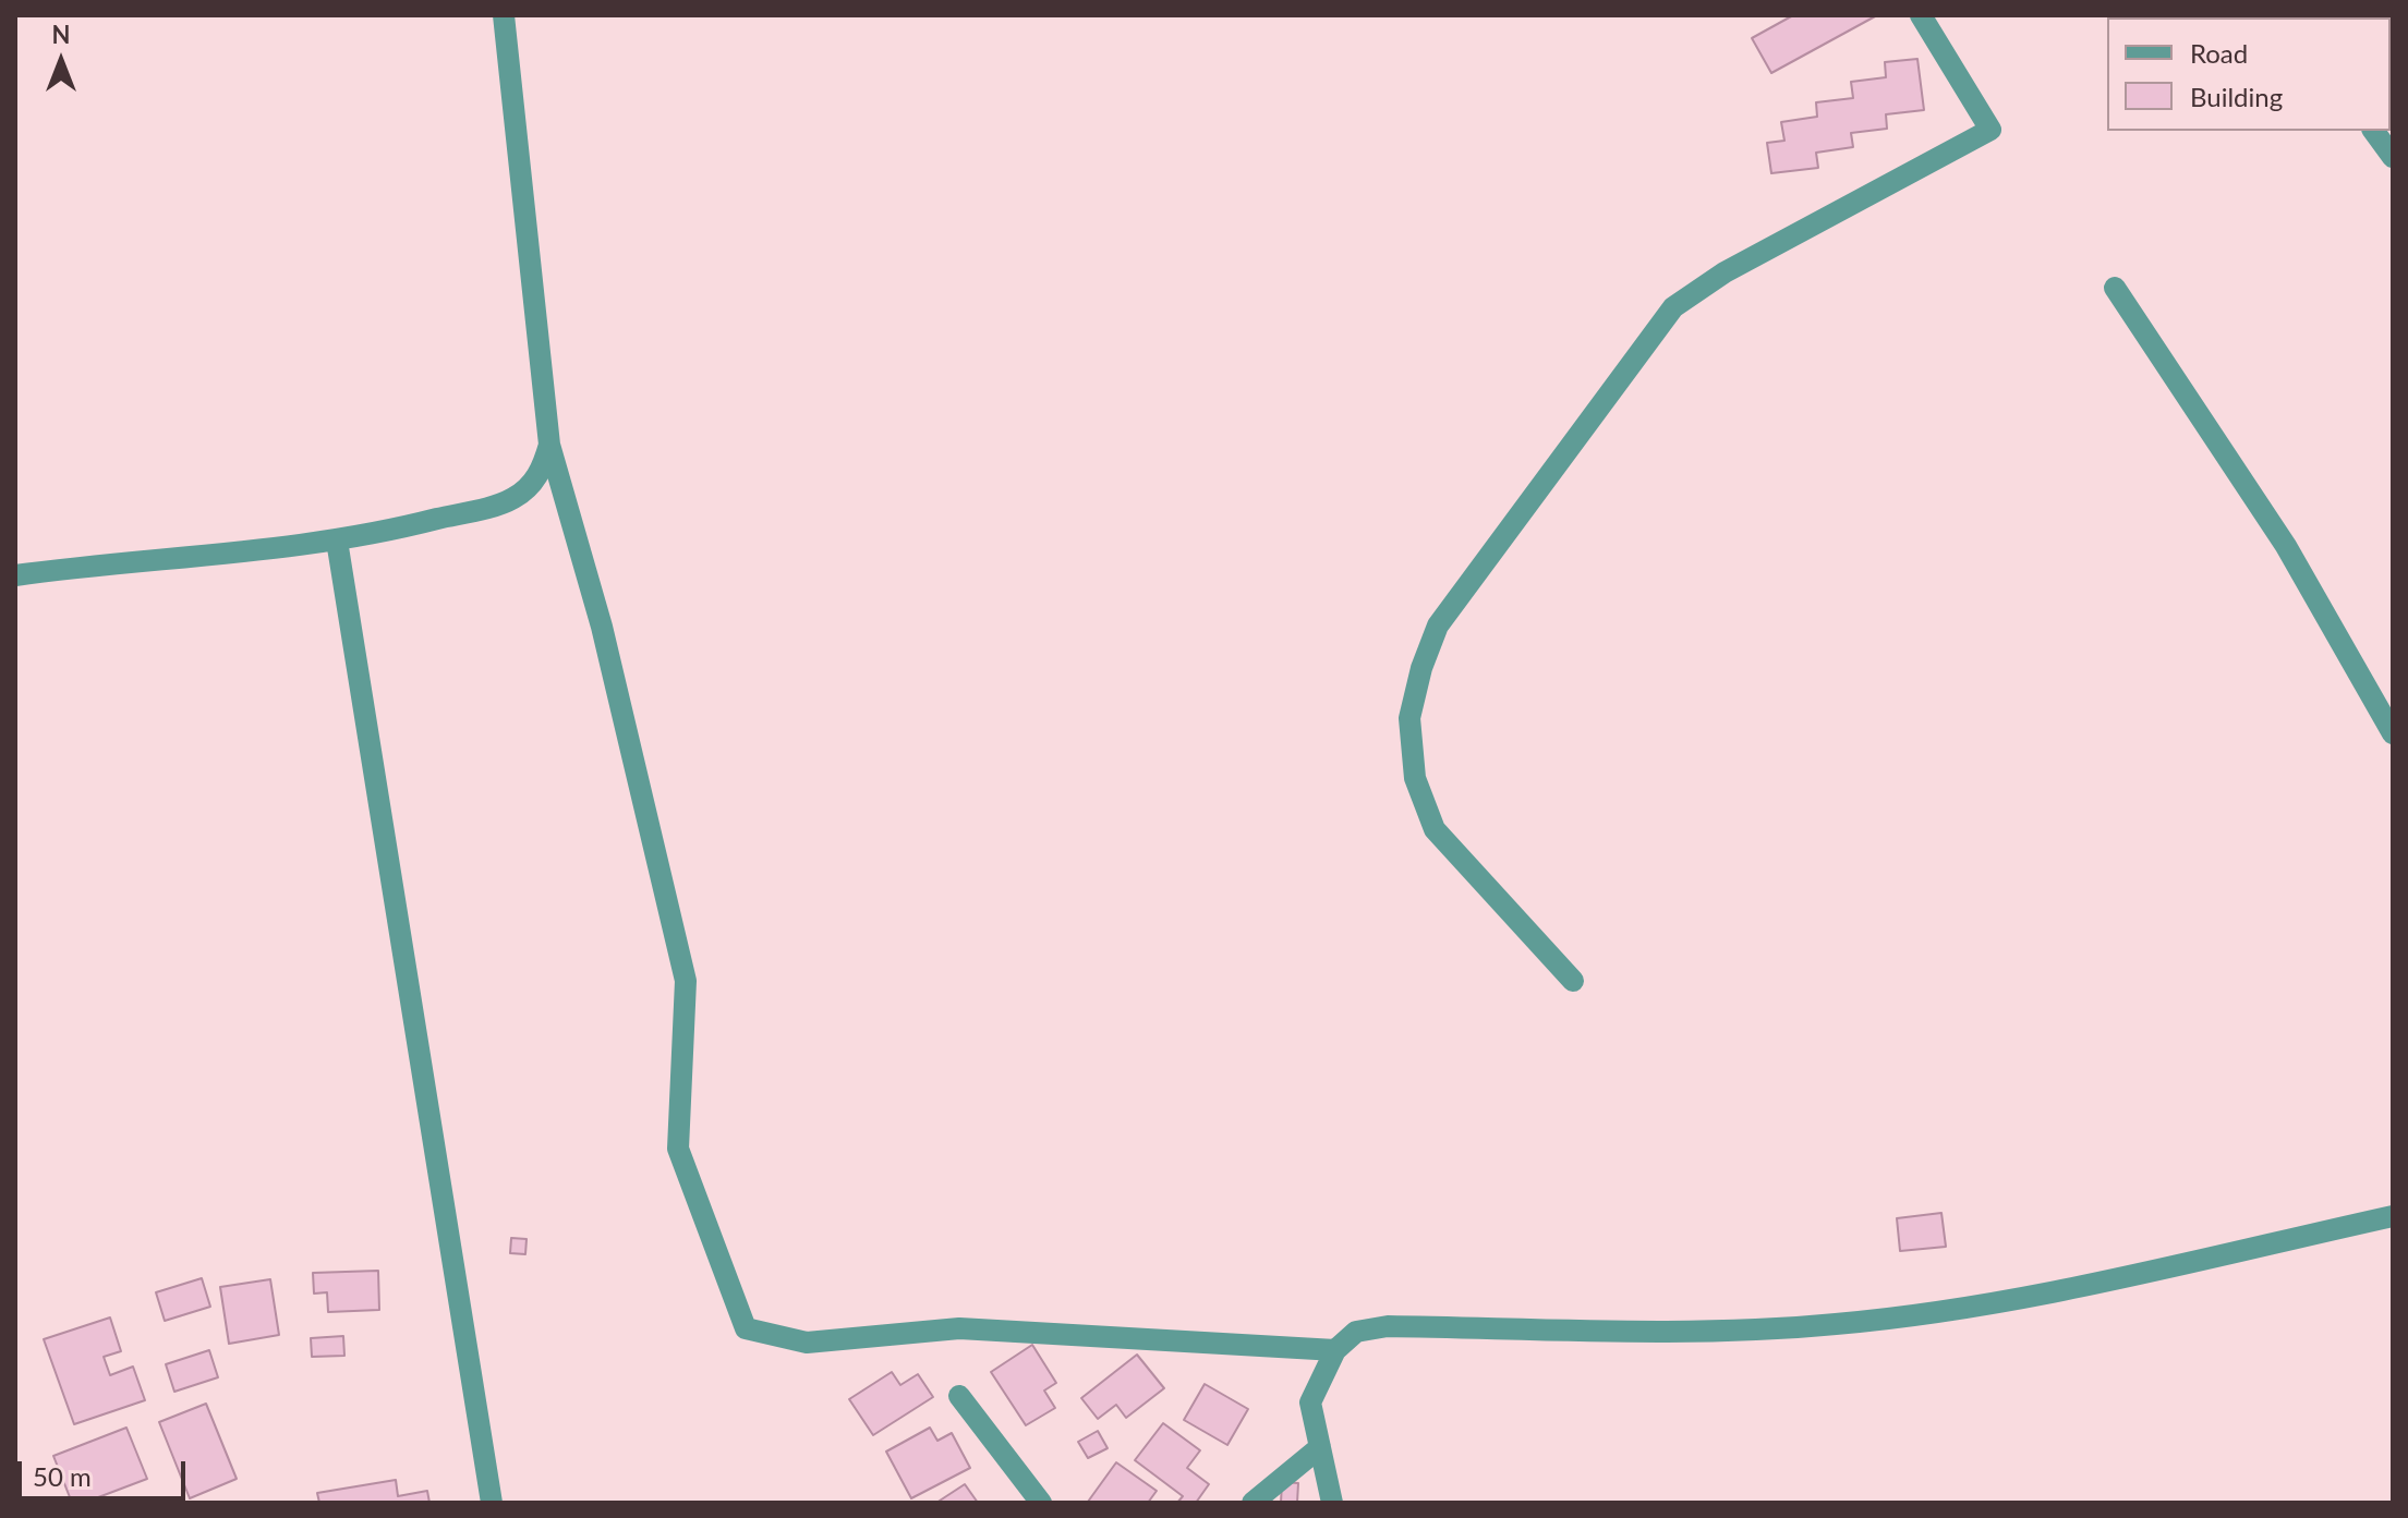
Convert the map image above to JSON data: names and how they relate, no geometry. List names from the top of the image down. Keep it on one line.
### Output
{"legend":["Road","Building"],"scale_bar":"50 m","north":"top"}
